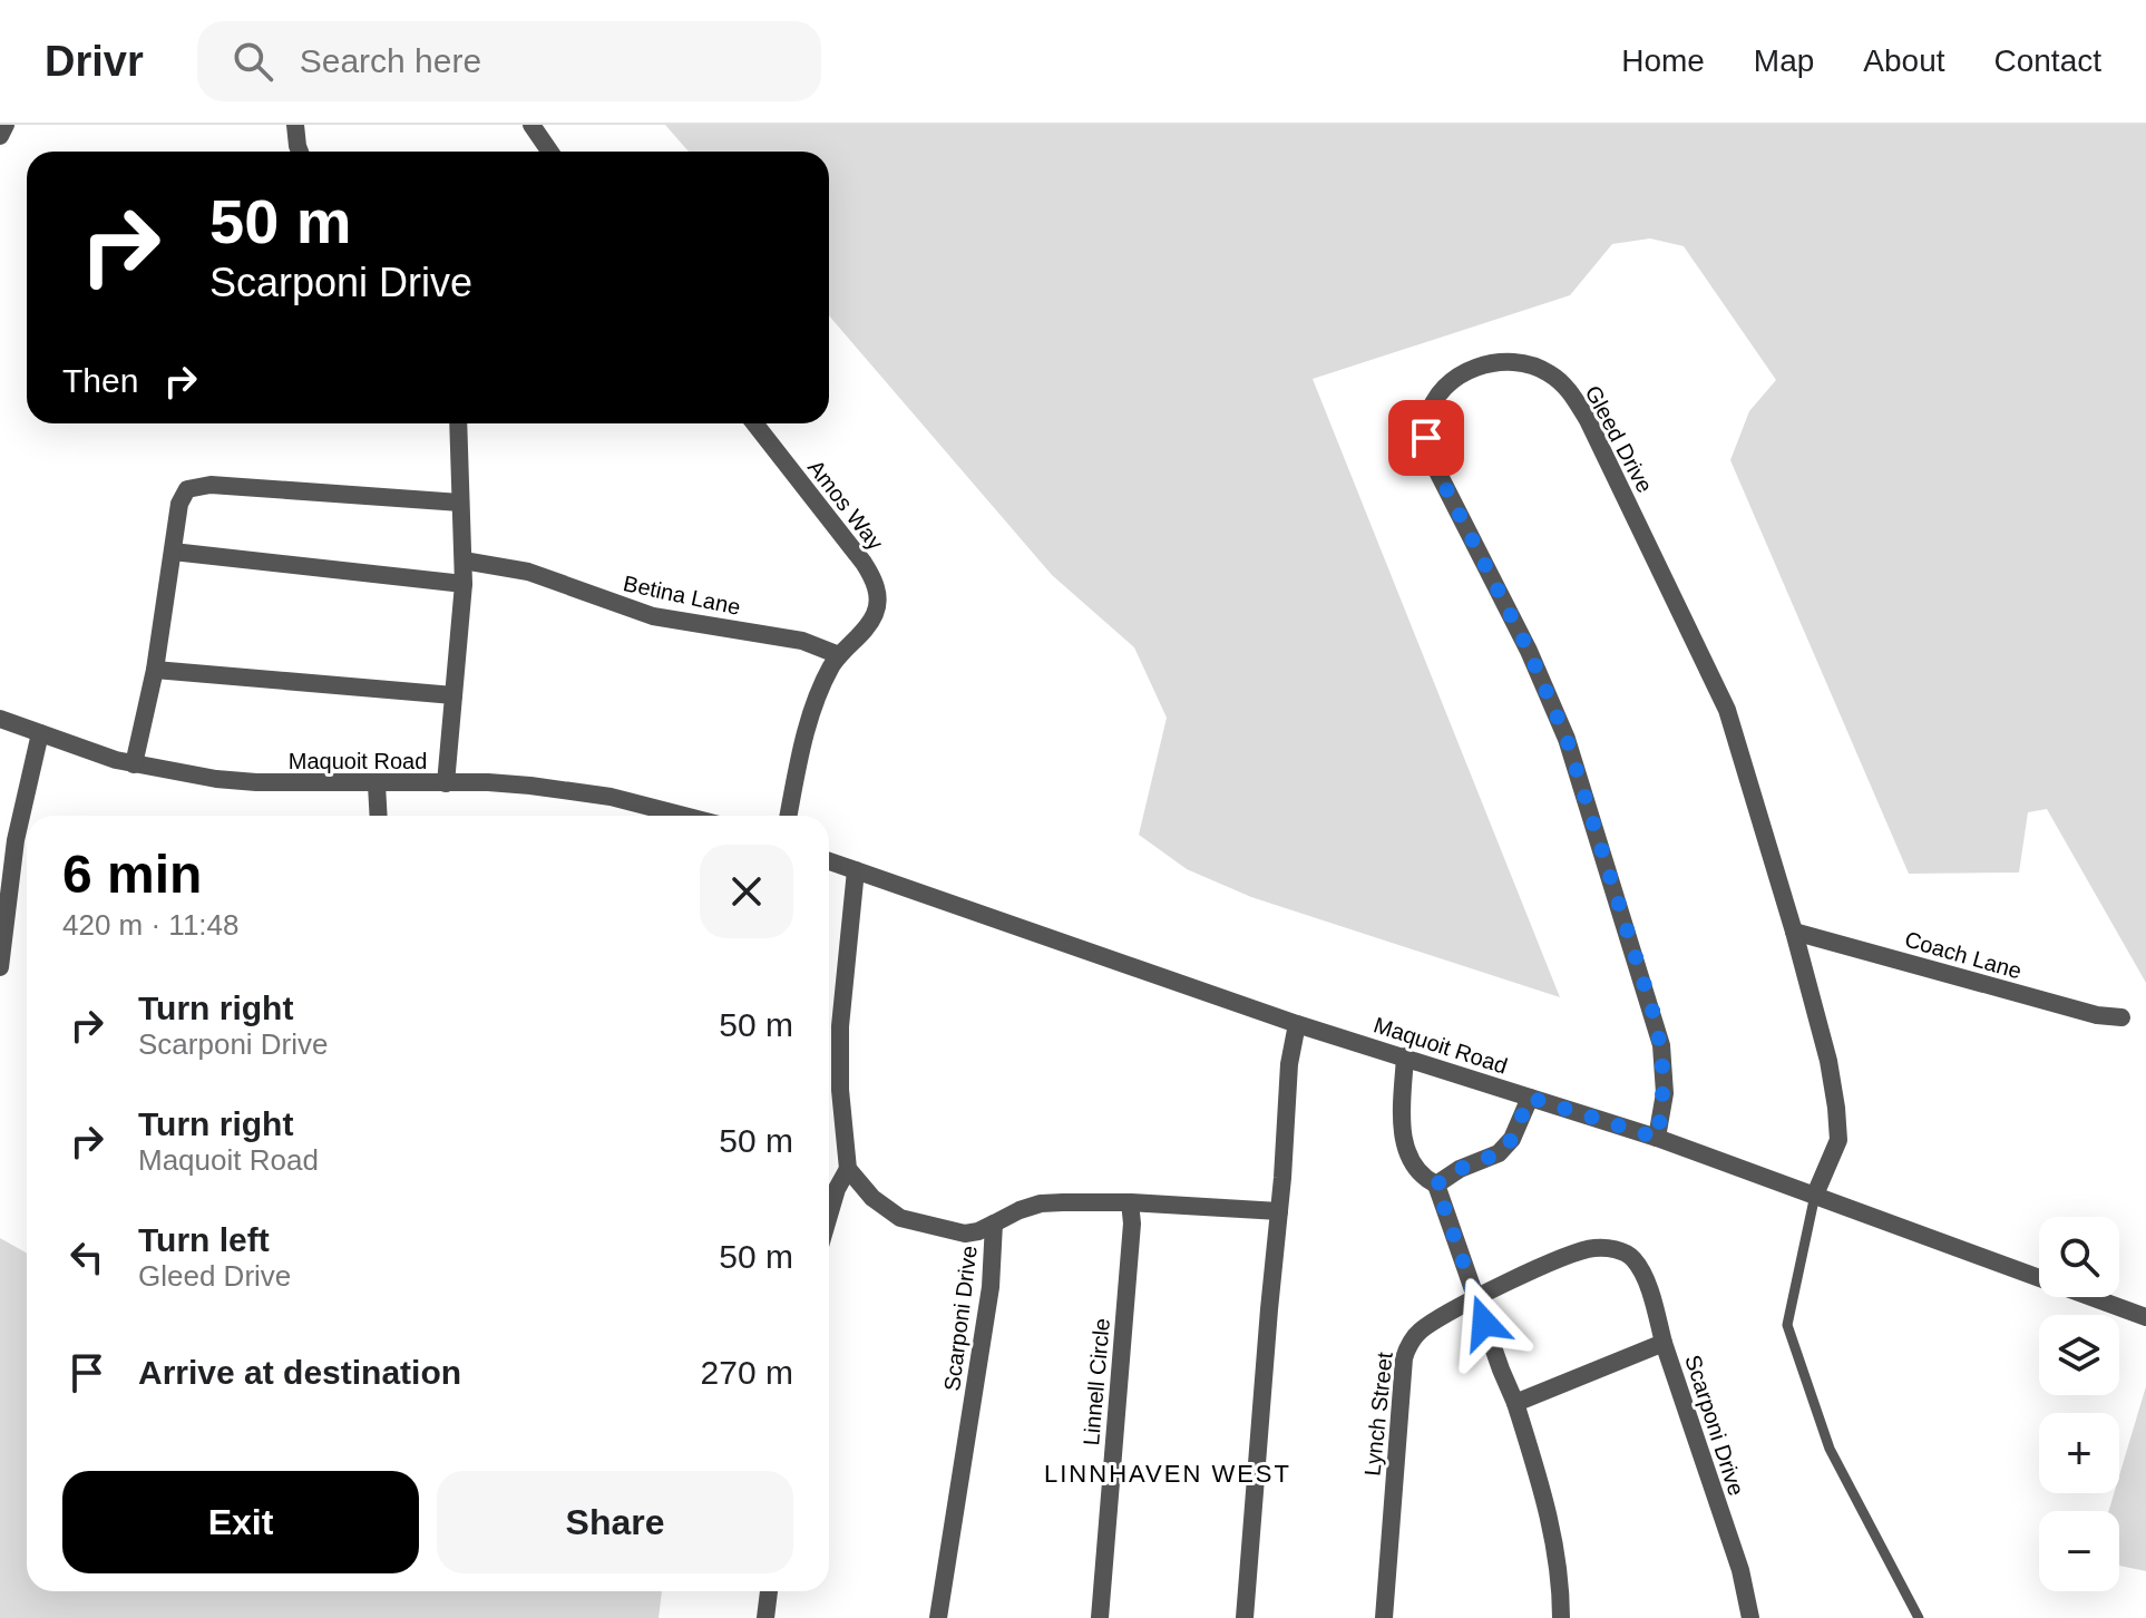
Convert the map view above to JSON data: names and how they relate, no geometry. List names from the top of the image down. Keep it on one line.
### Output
{"streets":{"street":["Gleed Drive","Amos Way","Betina Lane","Maquoit Road","Coach Lane","Scarponi Drive","Linnell Circle","Lynch Street"]},"crossings":[["Gleed Drive","Maquoit Road"],["Gleed Drive","Coach Lane"],["Amos Way","Betina Lane"],["Scarponi Drive","Lynch Street"]],"districts":["LINNHAVEN WEST"],"page":{"header":"Drivr","search":"Search here","nav":["Home","Map","About","Contact"],"turn":["50 m","Scarponi Drive"],"then":"Then","heading":["6 min","420 m · 11:48"],"list":[{"name":"Turn right","note":"Scarponi Drive","value":"50 m"},{"name":"Turn right","note":"Maquoit Road","value":"50 m"},{"name":"Turn left","note":"Gleed Drive","value":"50 m"},{"name":"Arrive at destination","value":"270 m"}],"map_buttons":["+","−"],"buttons":["Exit","Share"]}}
